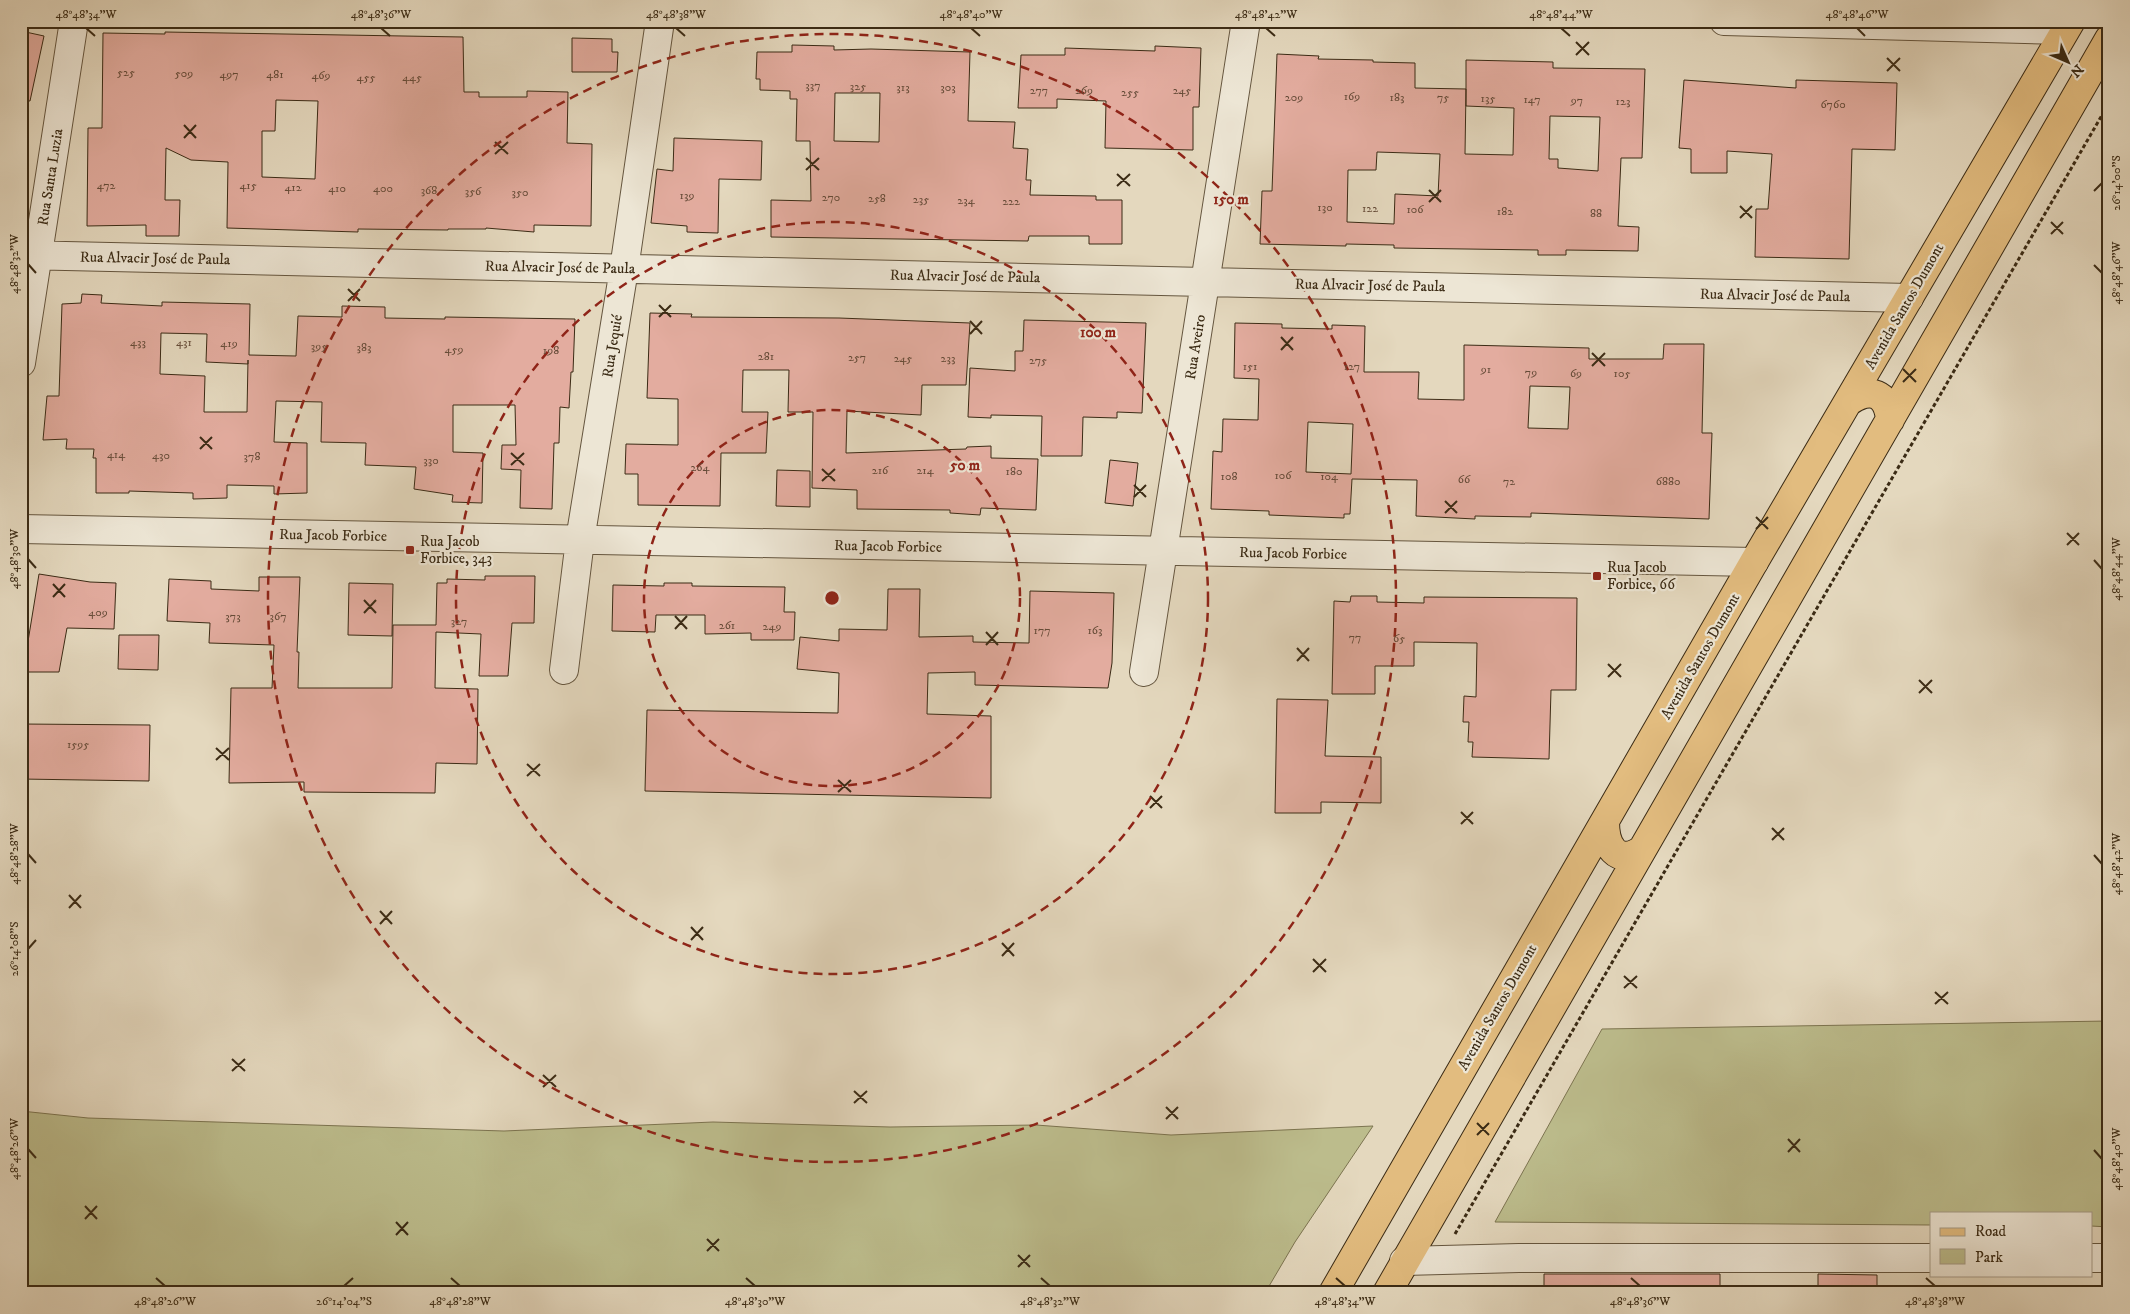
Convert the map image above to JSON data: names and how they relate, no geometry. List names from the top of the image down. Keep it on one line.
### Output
{"streets":{"main road":["Avenida Santos Dumont"],"street":["Rua Santa Luzia","Rua Alvacir José de Paula","Rua Jequié","Rua Aveiro","Rua Jacob Forbice"]},"crossings":[["Rua Santa Luzia","Rua Alvacir José de Paula"],["Rua Alvacir José de Paula","Avenida Santos Dumont"],["Rua Alvacir José de Paula","Rua Jequié"],["Rua Alvacir José de Paula","Rua Aveiro"],["Avenida Santos Dumont","Rua Jacob Forbice"],["Rua Jequié","Rua Jacob Forbice"],["Rua Aveiro","Rua Jacob Forbice"]],"places":{"transit":["Rua Jacob Forbice, 343","Rua Jacob Forbice, 66"]},"house_numbers":["525","509","497","481","469","455","445","337","325","313","303","277","269","245","255","169","209","183","75","135","147","97","123","6760","472","415","412","410","400","368","356","350","139","270","258","235","234","222","130","122","106","182","88","433","431","419","395","383","459","198","281","257","245","233","275","151","127","91","79","69","105","414","430","378","330","264","216","214","180","106","108","104","66","72","6880","409","373","367","327","261","249","177","163","77","65","1595"],"legend":["Road","Park"],"north":"bottom right","coordinates":["48°48'34\"W","48°48'36\"W","48°48'38\"W","48°48'40\"W","48°48'42\"W","48°48'44\"W","48°48'46\"W","26°14'00\"S","48°48'32\"W","48°48'30\"W","48°48'28\"W","26°14'08\"S","48°48'26\"W","26°14'04\"S"],"rings":["150 m","100 m","50 m"]}
